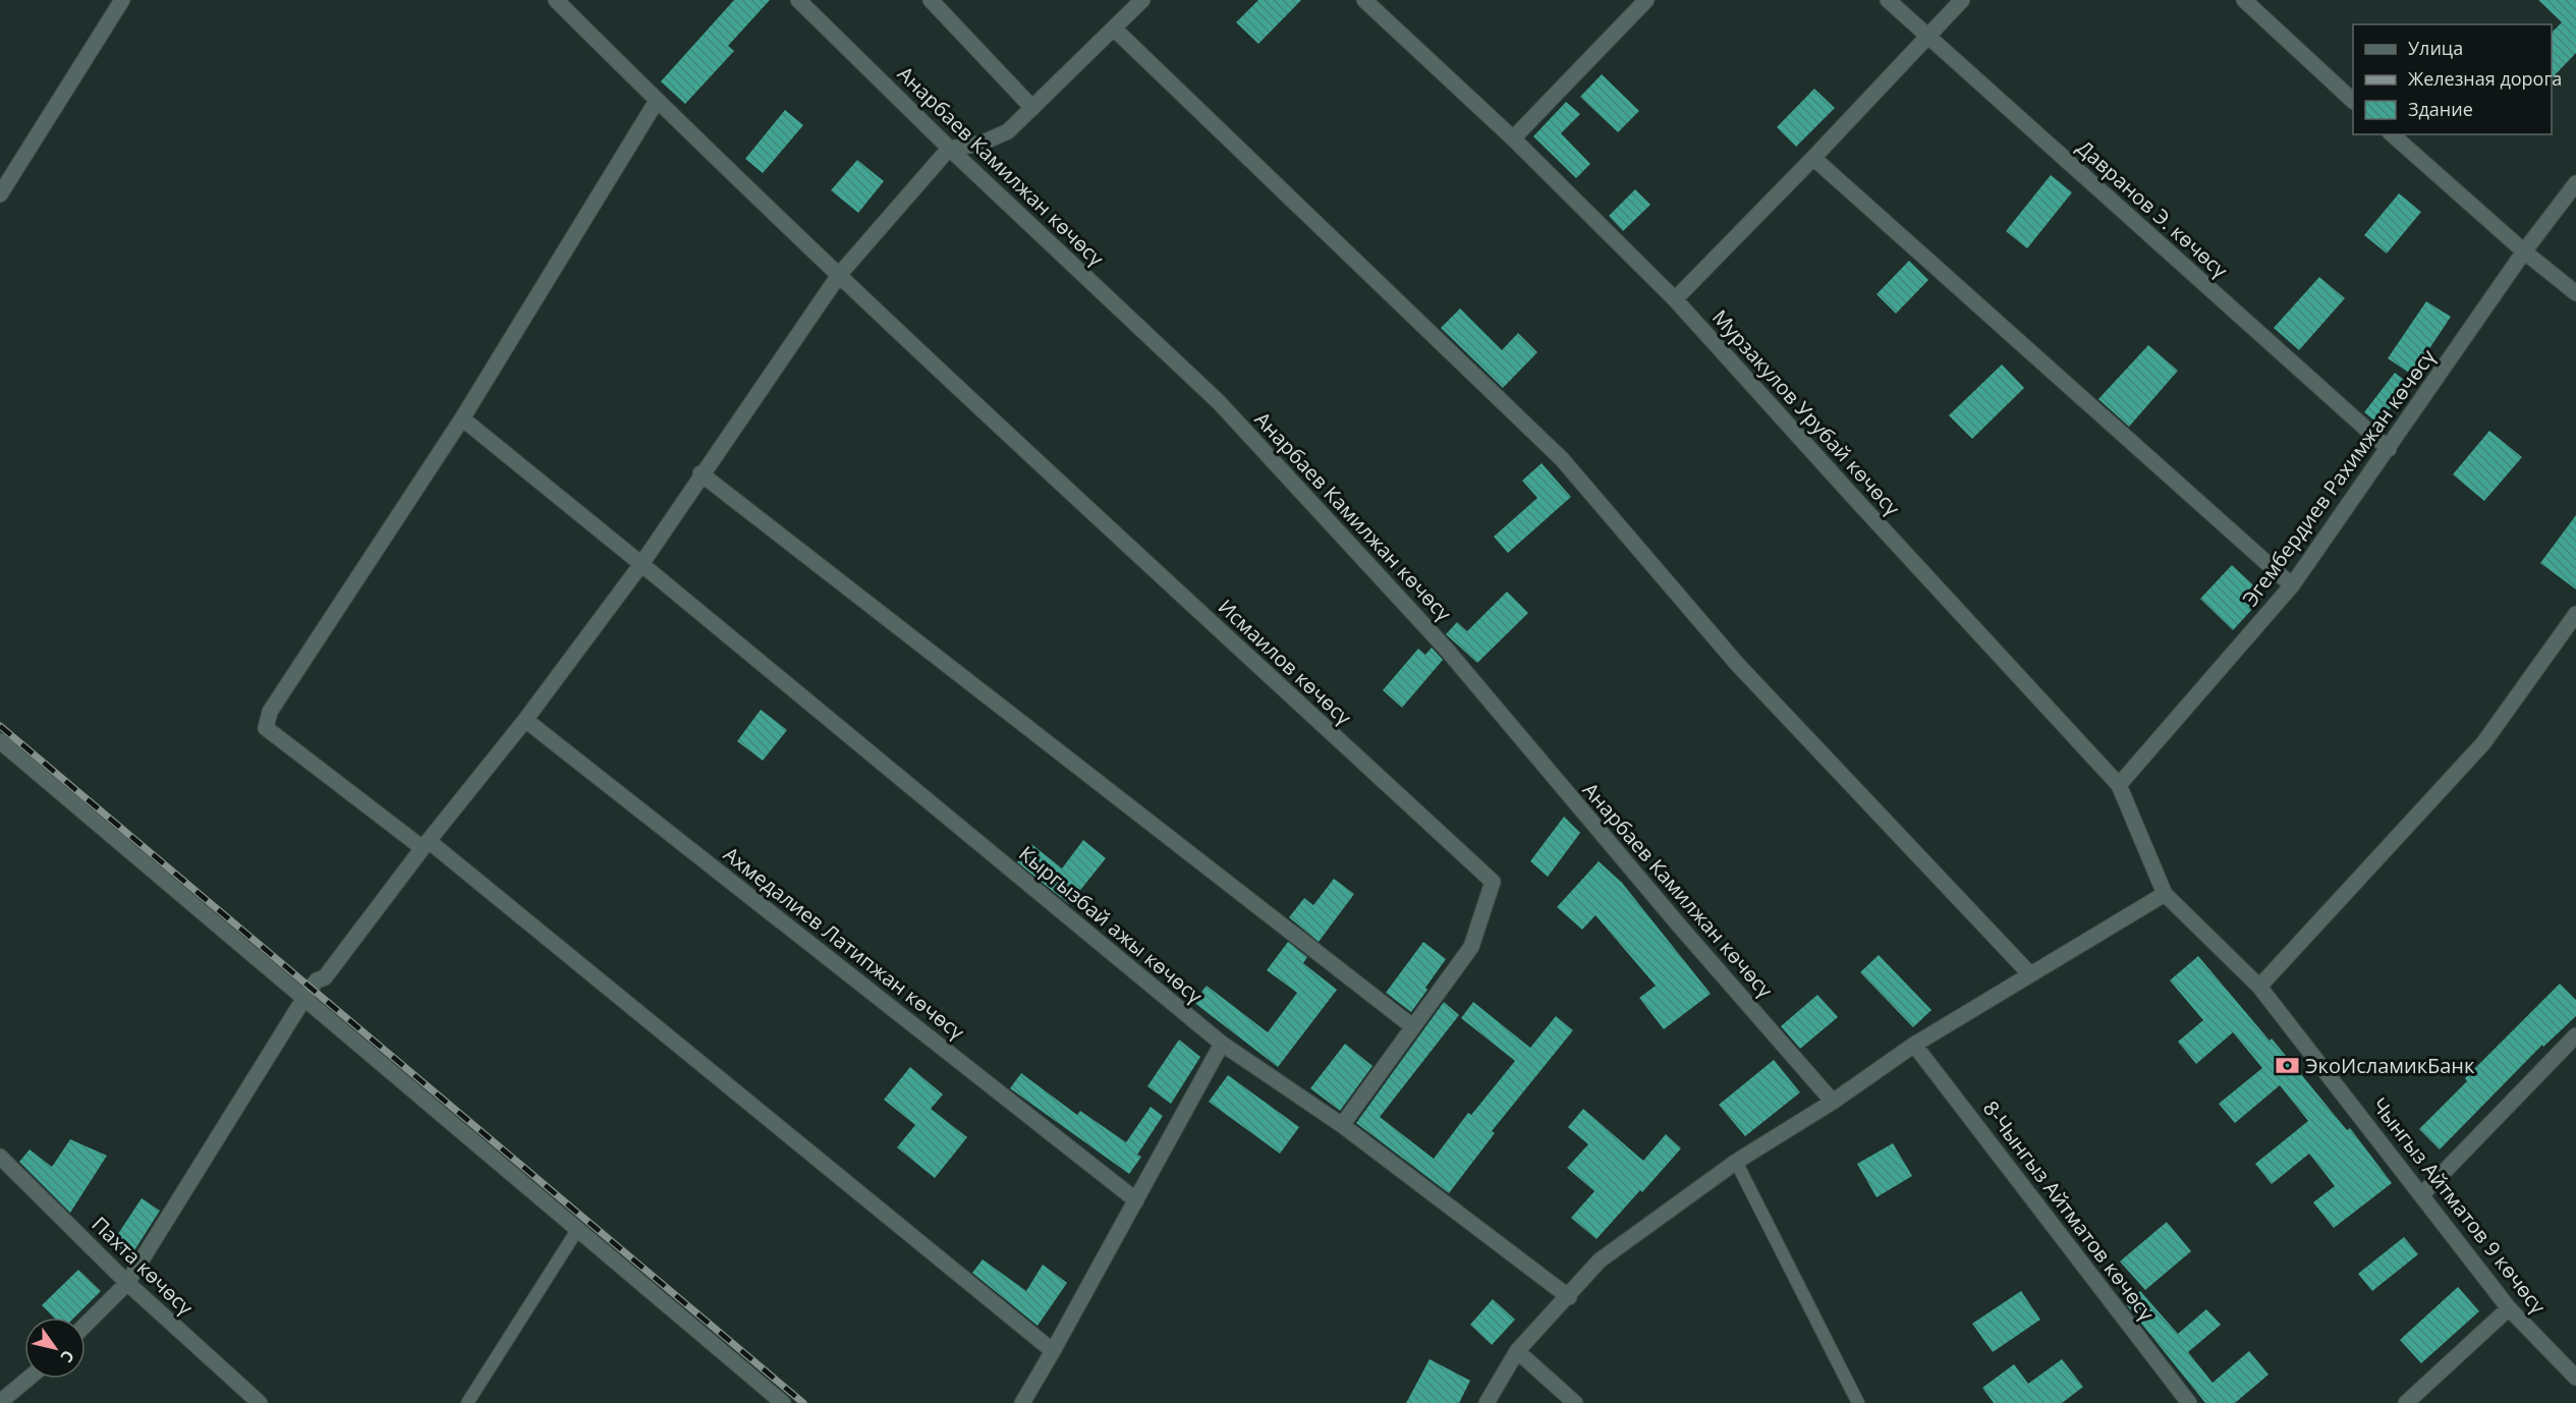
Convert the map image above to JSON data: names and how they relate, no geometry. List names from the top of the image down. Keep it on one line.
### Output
{"streets":{"street":["Анарбаев Камилжан көчөсү","Давранов Э. көчөсү","Мурзакулов Урубай көчөсү","Эгембердиев Рахимжан көчөсү","Исмаилов көчөсү","Кыргызбай ажы көчөсү","Ахмедалиев Латипжан көчөсү","Чынгыз Айтматов 9 көчөсү","8-Чынгыз Айтматов көчөсү","Пахта көчөсү"]},"crossings":[["Давранов Э. көчөсү","Эгембердиев Рахимжан көчөсү"],["Мурзакулов Урубай көчөсү","Эгембердиев Рахимжан көчөсү"],["Мурзакулов Урубай көчөсү","Чынгыз Айтматов 9 көчөсү"],["Исмаилов көчөсү","Кыргызбай ажы көчөсү"]],"places":{"bank":["ЭкоИсламикБанк"]},"legend":["Улица","Железная дорога","Здание"],"north":"bottom right"}
